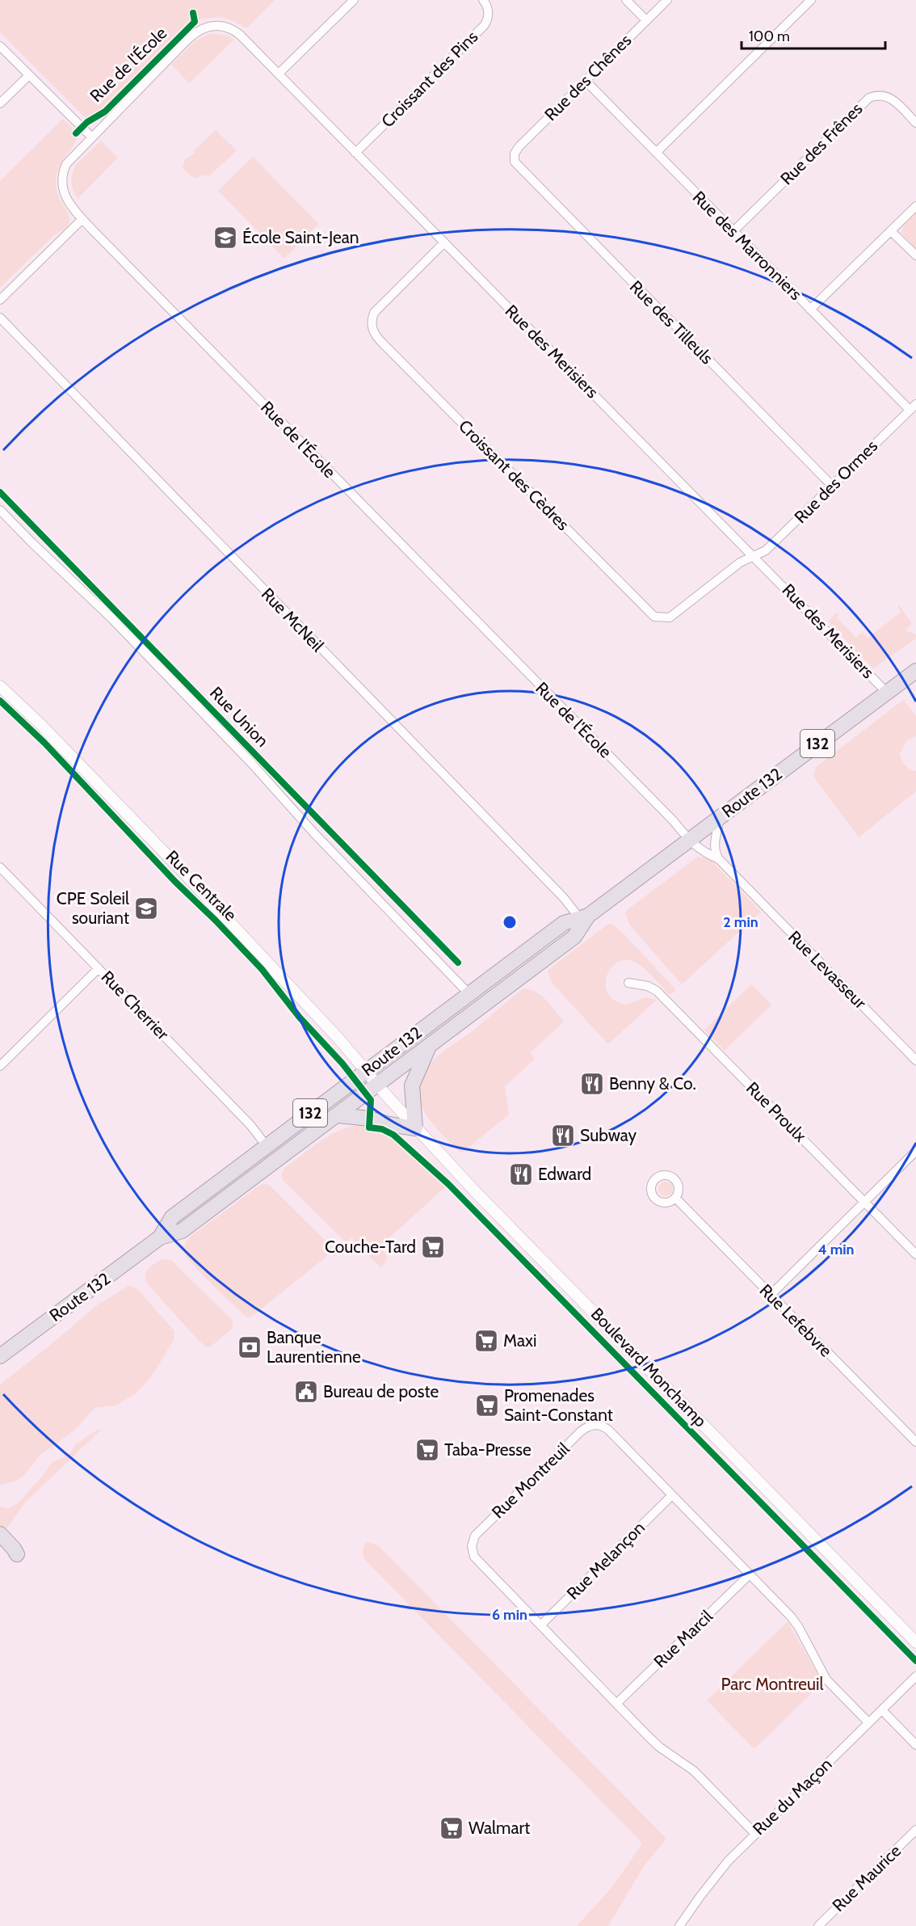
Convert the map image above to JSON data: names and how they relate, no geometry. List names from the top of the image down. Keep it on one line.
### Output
{"streets":{"highway":["132","Route 132"],"street":["Rue de l'École","Rue des Chênes","Croissant des Pins","Rue des Frênes","Rue des Marronniers","Rue des Tilleuls","Rue des Merisiers","Croissant des Cèdres","Rue des Ormes","Rue McNeil","Rue Union","Rue Centrale","Rue Levasseur","Rue Cherrier","Rue Proulx","Rue Lefebvre","Boulevard Monchamp","Rue Montreuil","Rue Melançon","Rue Marcil","Rue du Maçon","Rue Maurice"]},"crossings":[["Rue de l'École","Rue des Merisiers"],["Rue de l'École","Route 132"],["Rue de l'École","Rue Levasseur"],["Rue des Chênes","Rue des Marronniers"],["Rue des Chênes","Rue des Tilleuls"],["Croissant des Pins","Rue des Merisiers"],["Rue des Frênes","Rue des Marronniers"],["Rue des Marronniers","Rue des Ormes"],["Rue des Tilleuls","Rue des Ormes"],["Rue des Merisiers","Croissant des Cèdres"],["Rue des Merisiers","Rue des Ormes"],["Rue des Merisiers","Route 132"],["Croissant des Cèdres","Rue des Ormes"],["Rue McNeil","Route 132"],["Rue Union","Route 132"],["Route 132","Rue Centrale"],["Route 132","Rue Levasseur"],["Route 132","Rue Cherrier"],["Route 132","Boulevard Monchamp"],["Rue Centrale","Boulevard Monchamp"],["Rue Montreuil","Rue Melançon"],["Rue Montreuil","Rue Marcil"],["Rue Montreuil","Rue du Maçon"]],"parks":["Parc Montreuil"],"places":{"school or university":["École Saint-Jean","CPE Soleil souriant"],"restaurant":["Benny & Co.","Subway","Edward"],"supermarket":["Couche-Tard","Maxi","Promenades Saint-Constant","Taba-Presse","Walmart"],"bank":["Banque Laurentienne"],"public building":["Bureau de poste"]},"scale_bar":"100 m","rings":["2 min","4 min","6 min"]}
